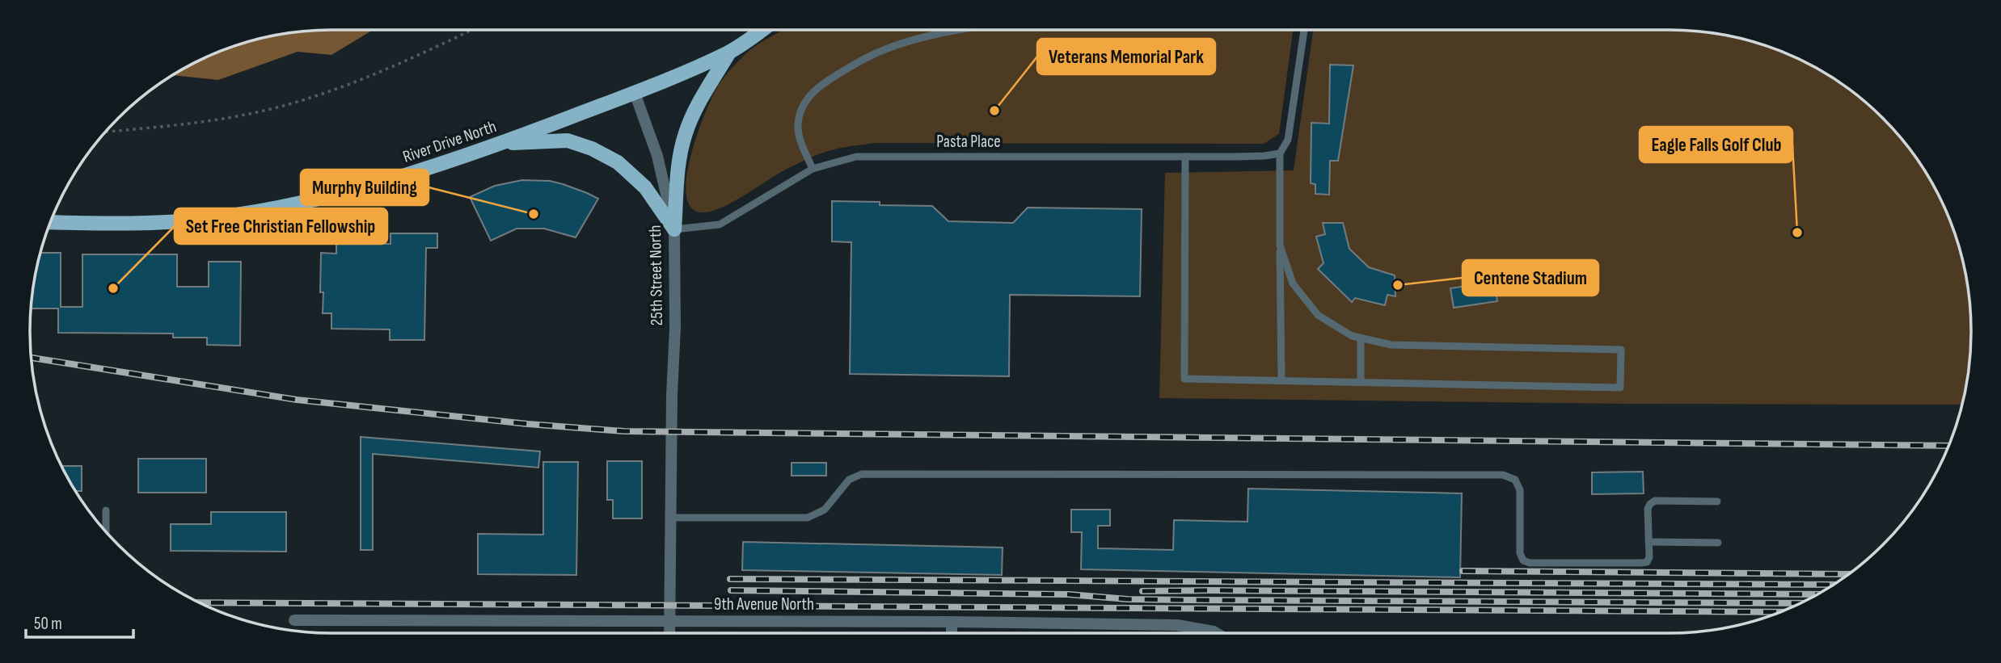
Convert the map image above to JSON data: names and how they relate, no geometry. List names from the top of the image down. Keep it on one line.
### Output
{"streets":{"main road":["River Drive North"],"street":["25th Street North","9th Avenue North"],"lane":["Pasta Place"]},"crossings":[["River Drive North","25th Street North"],["Pasta Place","25th Street North"]],"places":["Veterans Memorial Park","Murphy Building","Eagle Falls Golf Club","Centene Stadium","Set Free Christian Fellowship"],"scale_bar":"50 m"}
